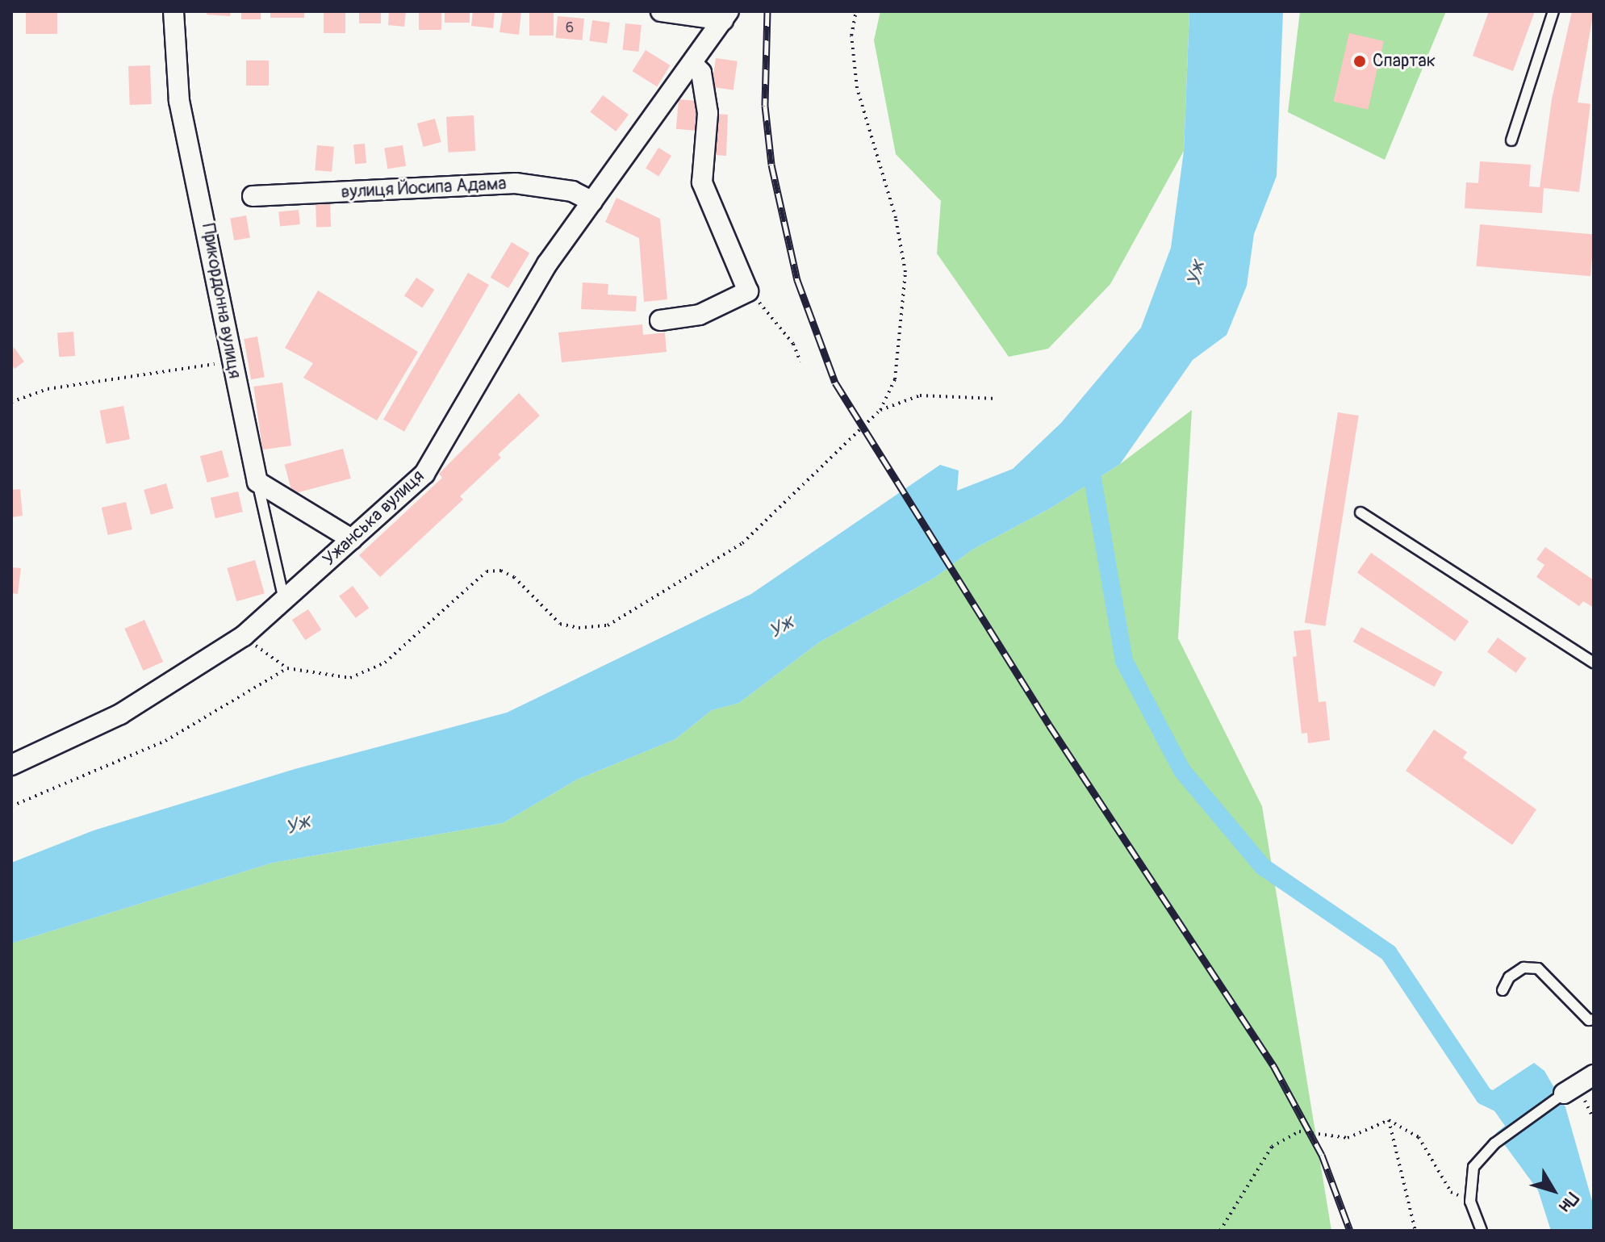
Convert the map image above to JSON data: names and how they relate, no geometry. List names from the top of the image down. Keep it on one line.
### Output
{"streets":{"street":["вулиця Йосипа Адама","Прикордонна вулиця","Ужанська вулиця"]},"crossings":[["вулиця Йосипа Адама","Ужанська вулиця"]],"water":["Уж"],"places":["Спартак"],"house_numbers":["6"],"north":"bottom right"}
